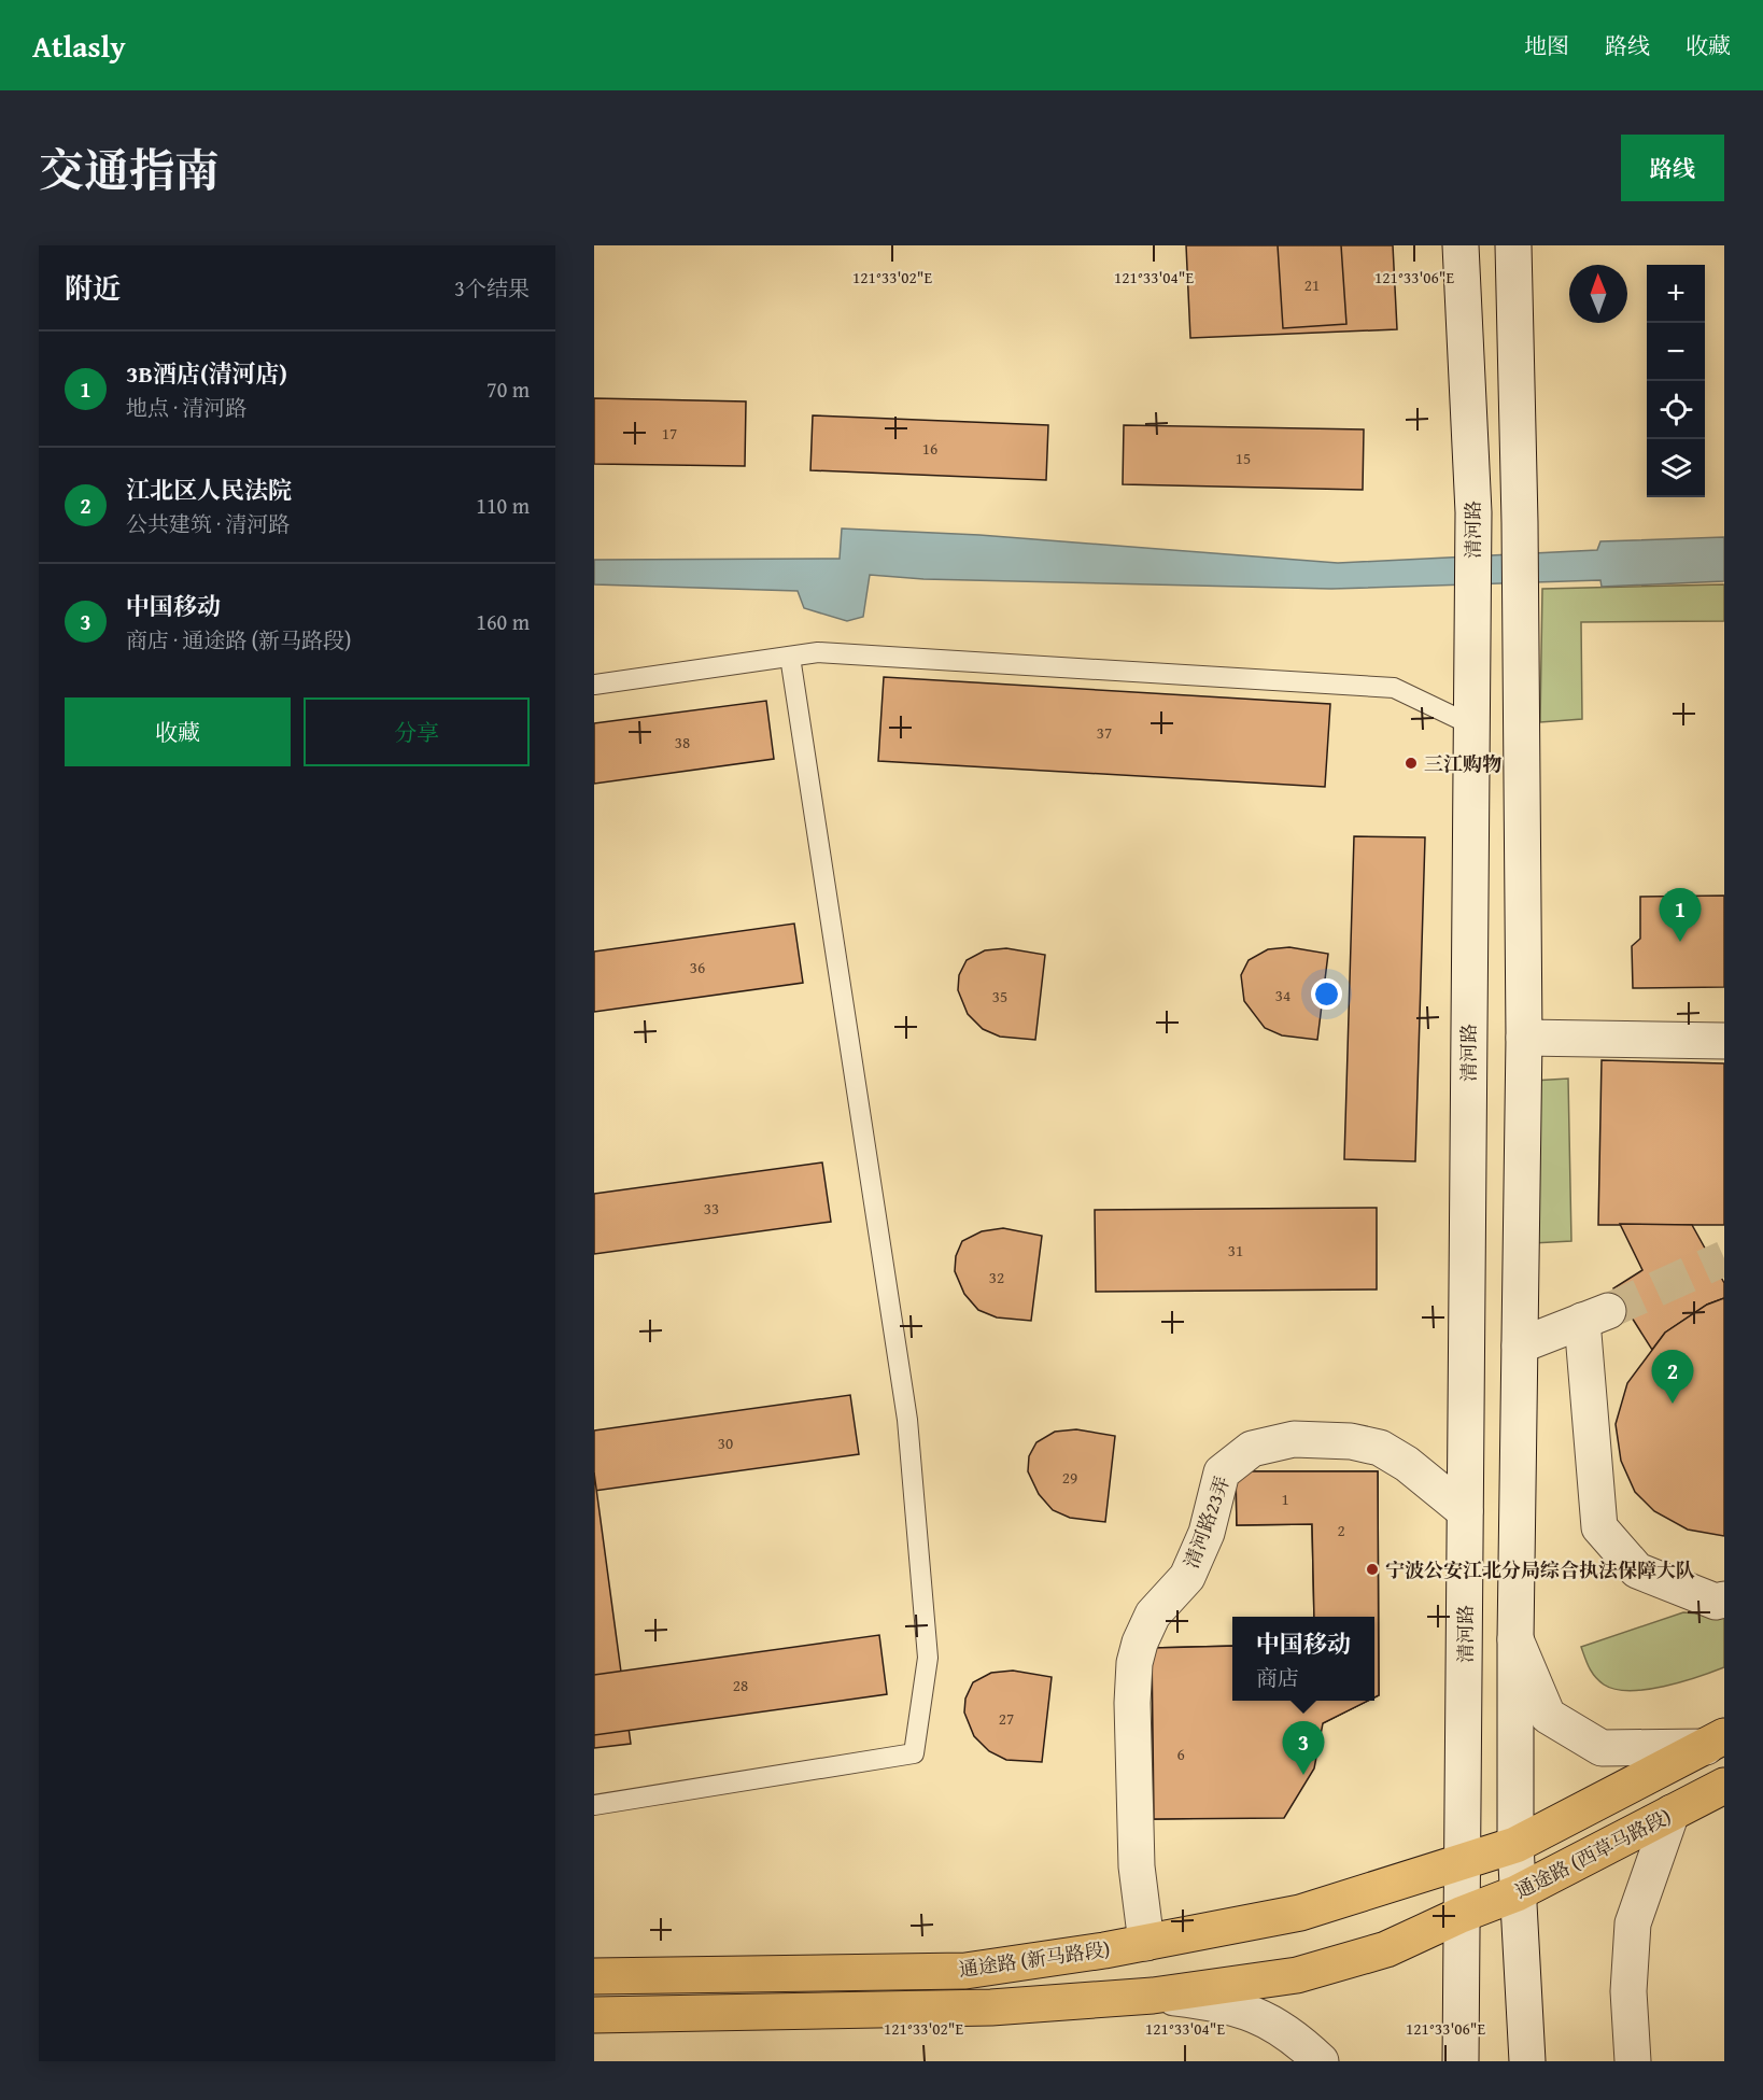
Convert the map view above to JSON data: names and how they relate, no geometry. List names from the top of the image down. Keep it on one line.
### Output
{"streets":{"main road":["清河路","清河路23弄","通途路 (西草马路段)","通途路 (新马路段)"]},"crossings":[["清河路","清河路23弄"],["清河路","通途路 (西草马路段)"],["清河路","通途路 (新马路段)"],["清河路23弄","通途路 (新马路段)"],["通途路 (西草马路段)","通途路 (新马路段)"]],"places":["三江购物","宁波公安江北分局综合执法保障大队"],"house_numbers":["21","17","16","15","37","38","36","34","35","33","31","32","30","29","1","2","28","27","6"],"north":"top","page":{"header":"Atlasly","nav":["地图","路线","收藏"],"title":"交通指南","buttons":["路线",["收藏","分享"]],"heading":["附近","3个结果"],"map_buttons":["+","−"],"list":[{"mark":"1","name":"3B酒店(清河店)","note":"地点 · 清河路","value":"70 m"},{"mark":"2","name":"江北区人民法院","note":"公共建筑 · 清河路","value":"110 m"},{"mark":"3","name":"中国移动","note":"商店 · 通途路 (新马路段)","value":"160 m"}],"pins":["1","2","3"],"popup":["中国移动","商店"]},"coordinates":["121°33'02\"E","121°33'04\"E","121°33'06\"E"]}
